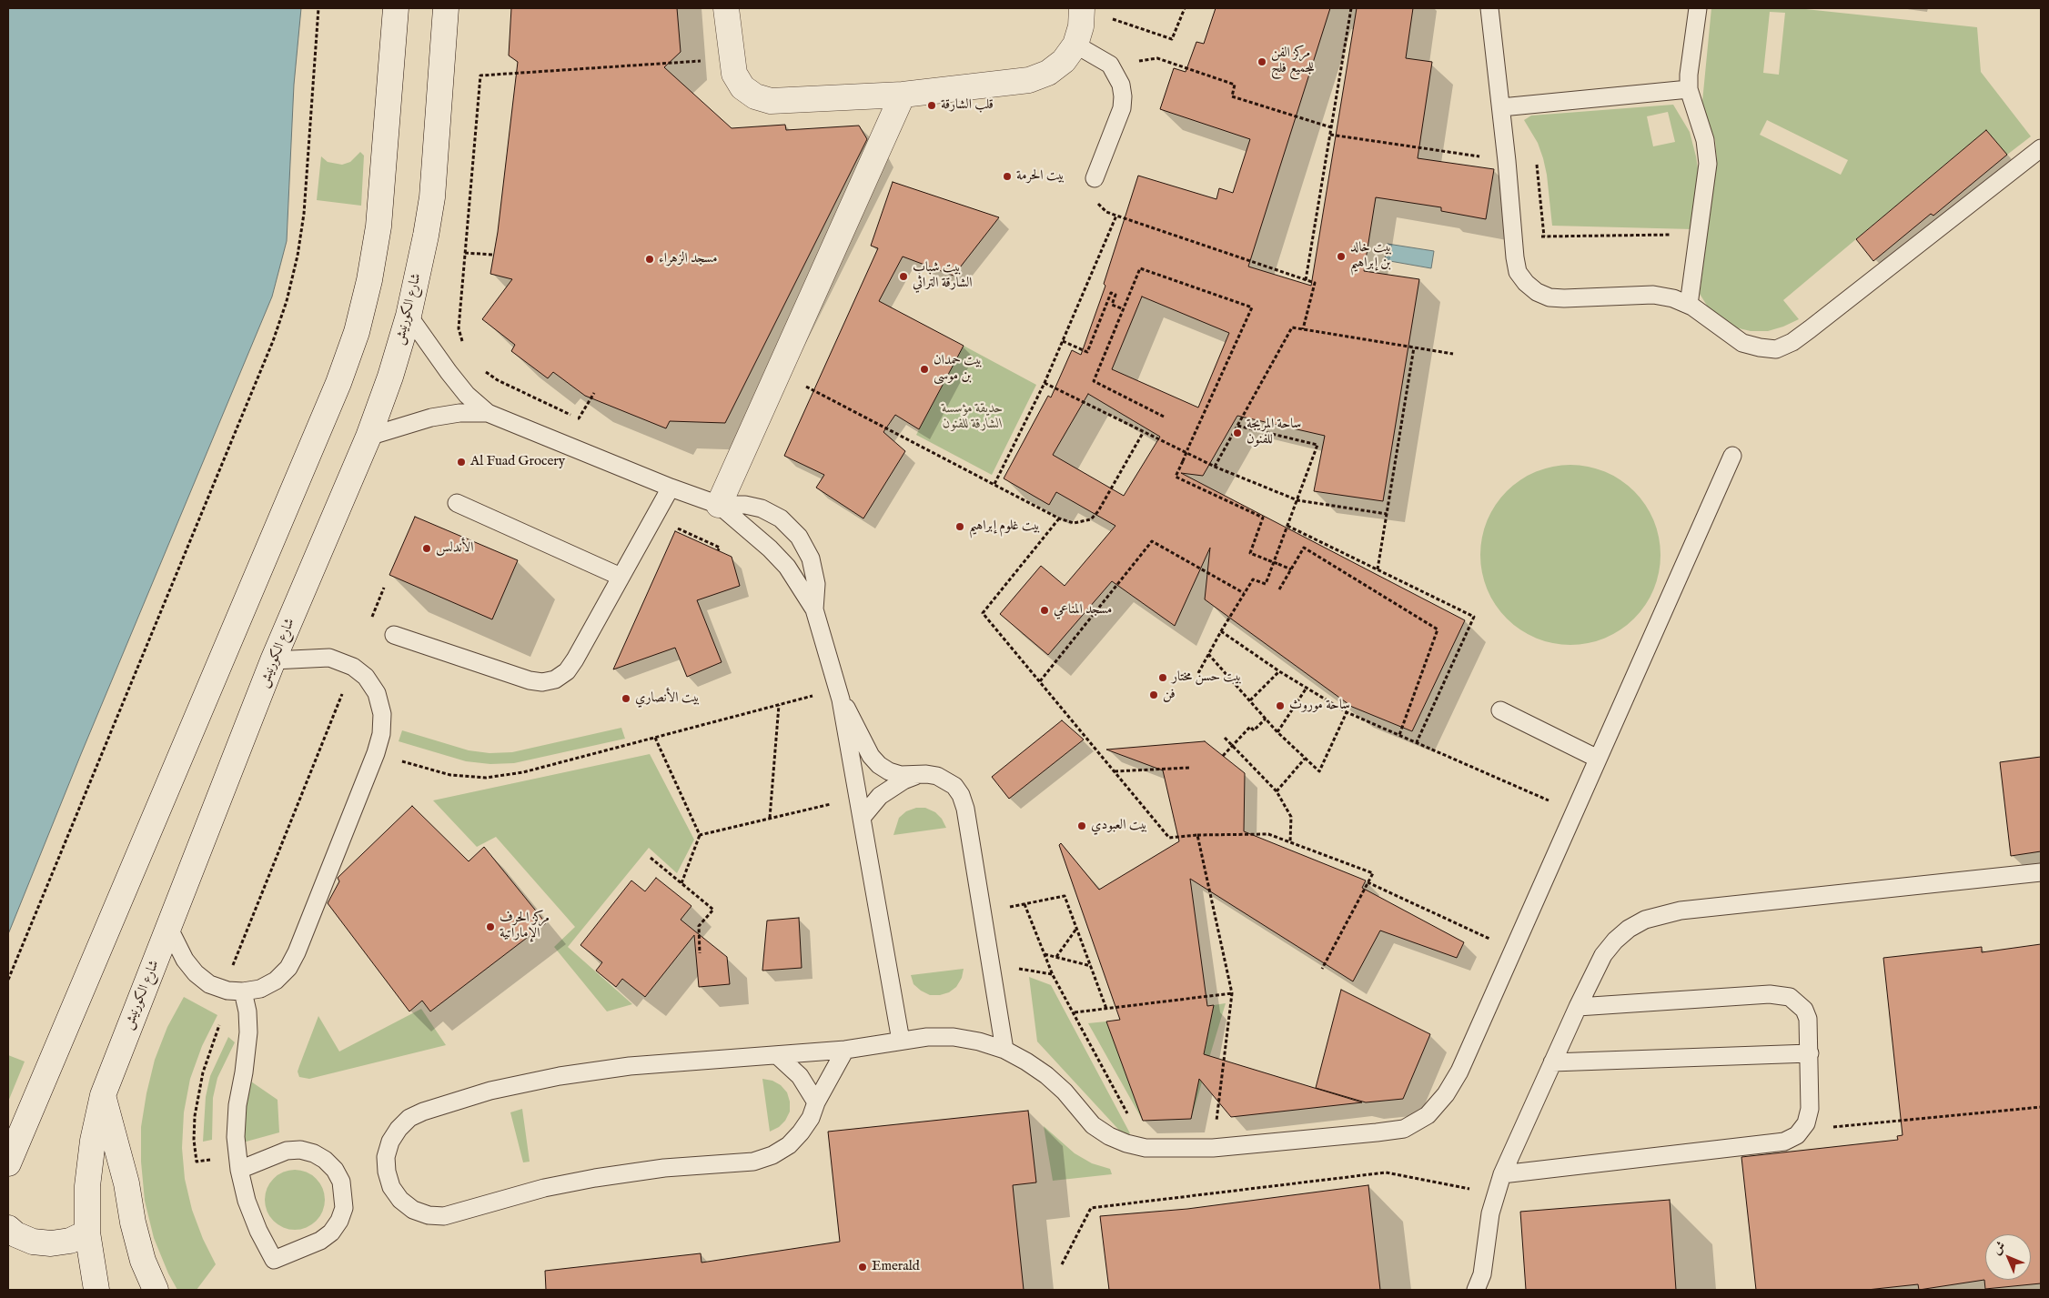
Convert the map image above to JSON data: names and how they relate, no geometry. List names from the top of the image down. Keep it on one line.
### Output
{"streets":{"main road":["شارع الكورنيش"]},"parks":["حديقة مؤسسة الشارقة للفنون"],"places":["مركز الفن للجميع فلج","قلب الشارقة","بيت الحرمة","بيت خالد بن إبراهيم","مسجد الزهراء","بيت شباب الشارقة التراثي","بيت حمدان بن موسى","ساحة المريجة للفنون","Al Fuad Grocery","بيت غلوم إبراهيم","الأندلس","مسجد المناعي","بيت حسن مختار","فن","بيت الأنصاري","ساحة موروث","بيت العبودي","مركز الحرف الإماراتية","Emerald"],"north":"top left"}
